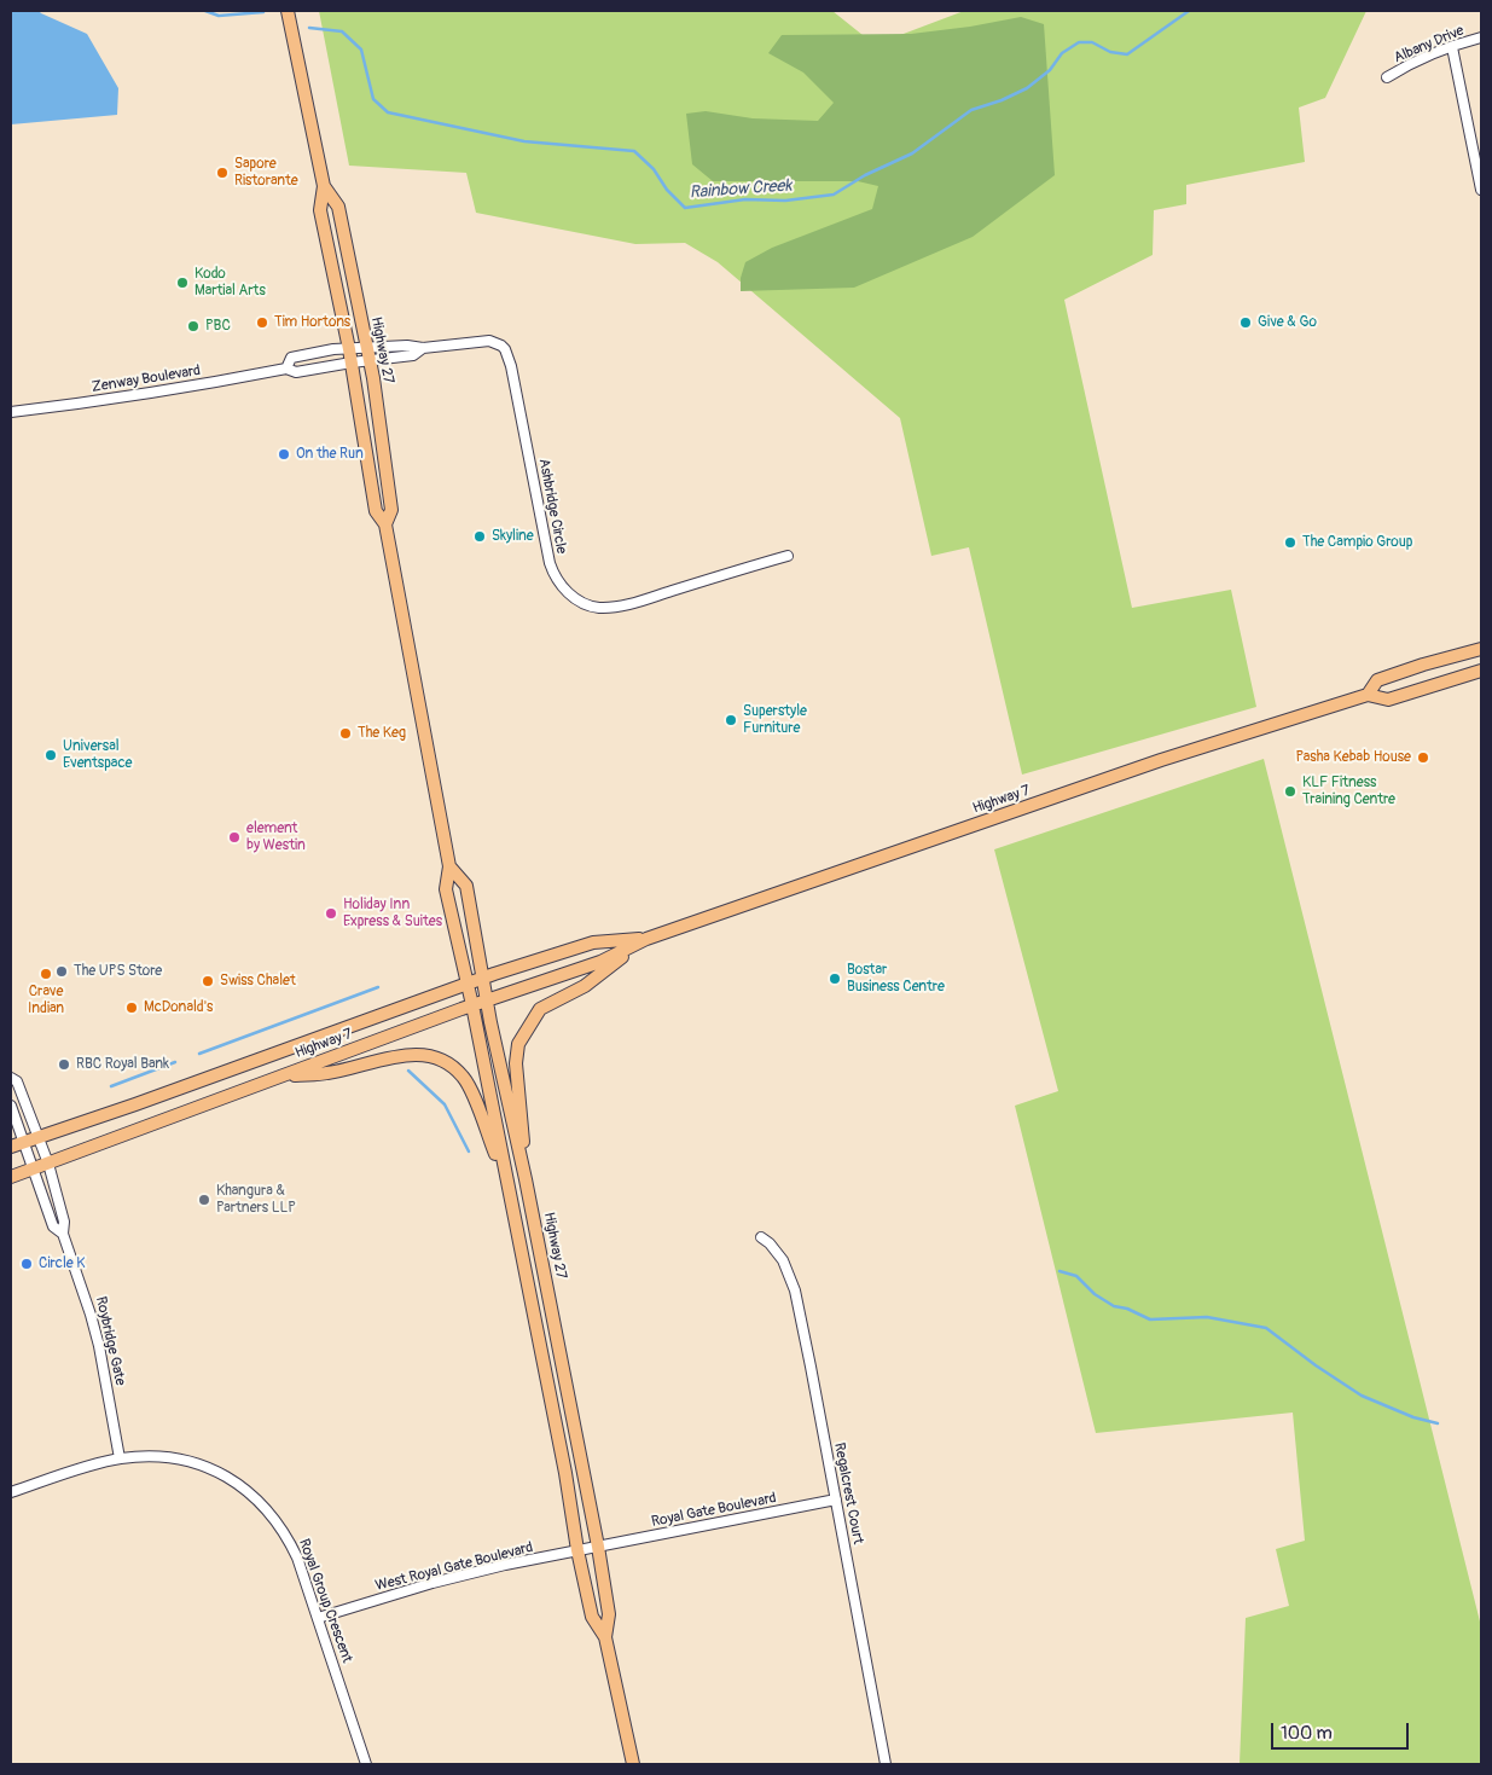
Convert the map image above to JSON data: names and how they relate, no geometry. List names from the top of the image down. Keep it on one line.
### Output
{"streets":{"main road":["Highway 27","Highway 7"],"street":["Albany Drive","Zenway Boulevard","Ashbridge Circle","Roybridge Gate","Regalcrest Court","Royal Gate Boulevard","West Royal Gate Boulevard","Royal Group Crescent"]},"crossings":[["Highway 27","Zenway Boulevard"],["Highway 27","Ashbridge Circle"],["Highway 27","Highway 7"],["Highway 27","Royal Gate Boulevard"],["Highway 27","West Royal Gate Boulevard"],["Zenway Boulevard","Ashbridge Circle"],["Highway 7","Roybridge Gate"],["Roybridge Gate","Royal Group Crescent"],["Regalcrest Court","Royal Gate Boulevard"],["Royal Gate Boulevard","West Royal Gate Boulevard"],["West Royal Gate Boulevard","Royal Group Crescent"]],"water":["Rainbow Creek"],"places":["Sapore Ristorante","Kodo Martial Arts","Tim Hortons","Give & Go","PBC","On the Run","Skyline","The Campio Group","Superstyle Furniture","The Keg","Universal Eventspace","Pasha Kebab House","KLF Fitness Training Centre","element by Westin","Holiday Inn Express & Suites","The UPS Store","Crave Indian","Bostar Business Centre","Swiss Chalet","McDonald's","RBC Royal Bank","Khangura & Partners LLP","Circle K"],"scale_bar":"100 m"}
